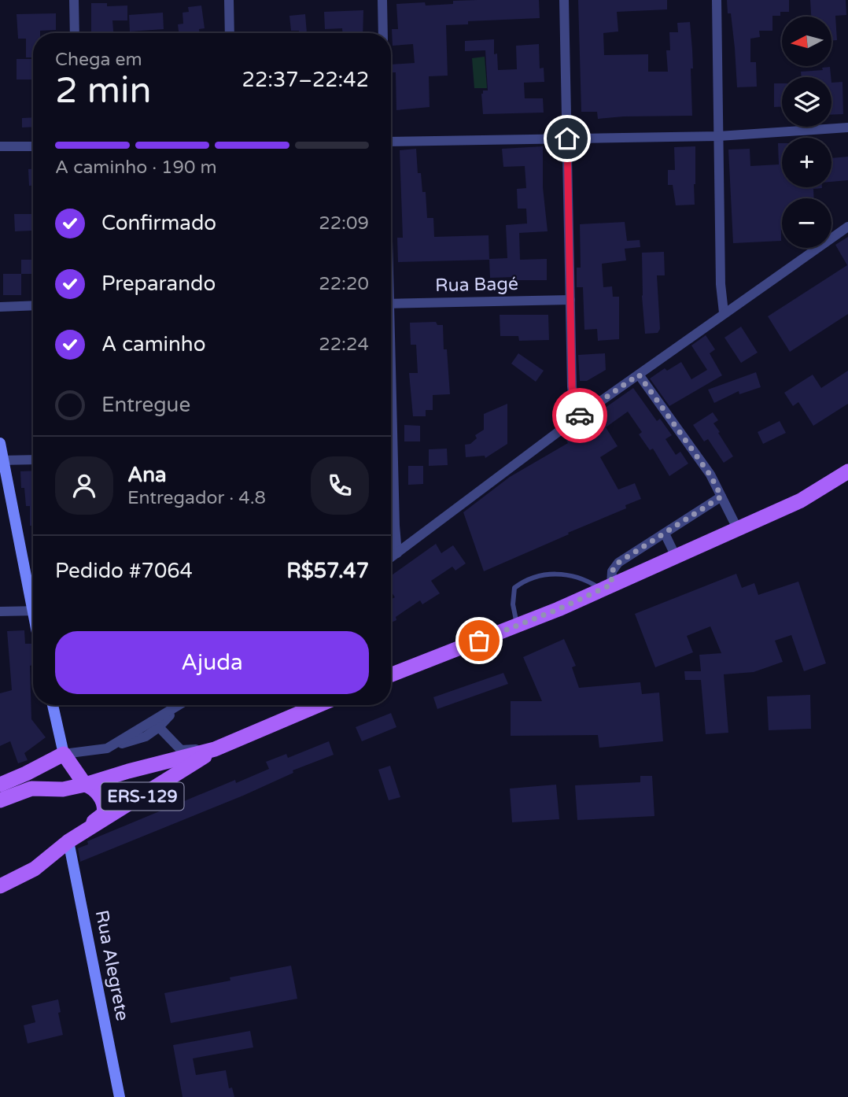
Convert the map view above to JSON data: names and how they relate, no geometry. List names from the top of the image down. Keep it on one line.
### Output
{"streets":{"main road":["ERS-129"],"street":["Rua Bagé","Rua Alegrete"]},"crossings":[["ERS-129","Rua Alegrete"]],"north":"left","page":{"map_buttons":["+","−"],"heading":["2 min","Chega em","22:37–22:42"],"panel":["Ana","Entregador · 4.8","Pedido #7064","R$57.47"],"bar":"A caminho · 190 m","list":[["Confirmado","22:09"],["Preparando","22:20"],["A caminho","22:24"],"Entregue"],"buttons":"Ajuda"}}
